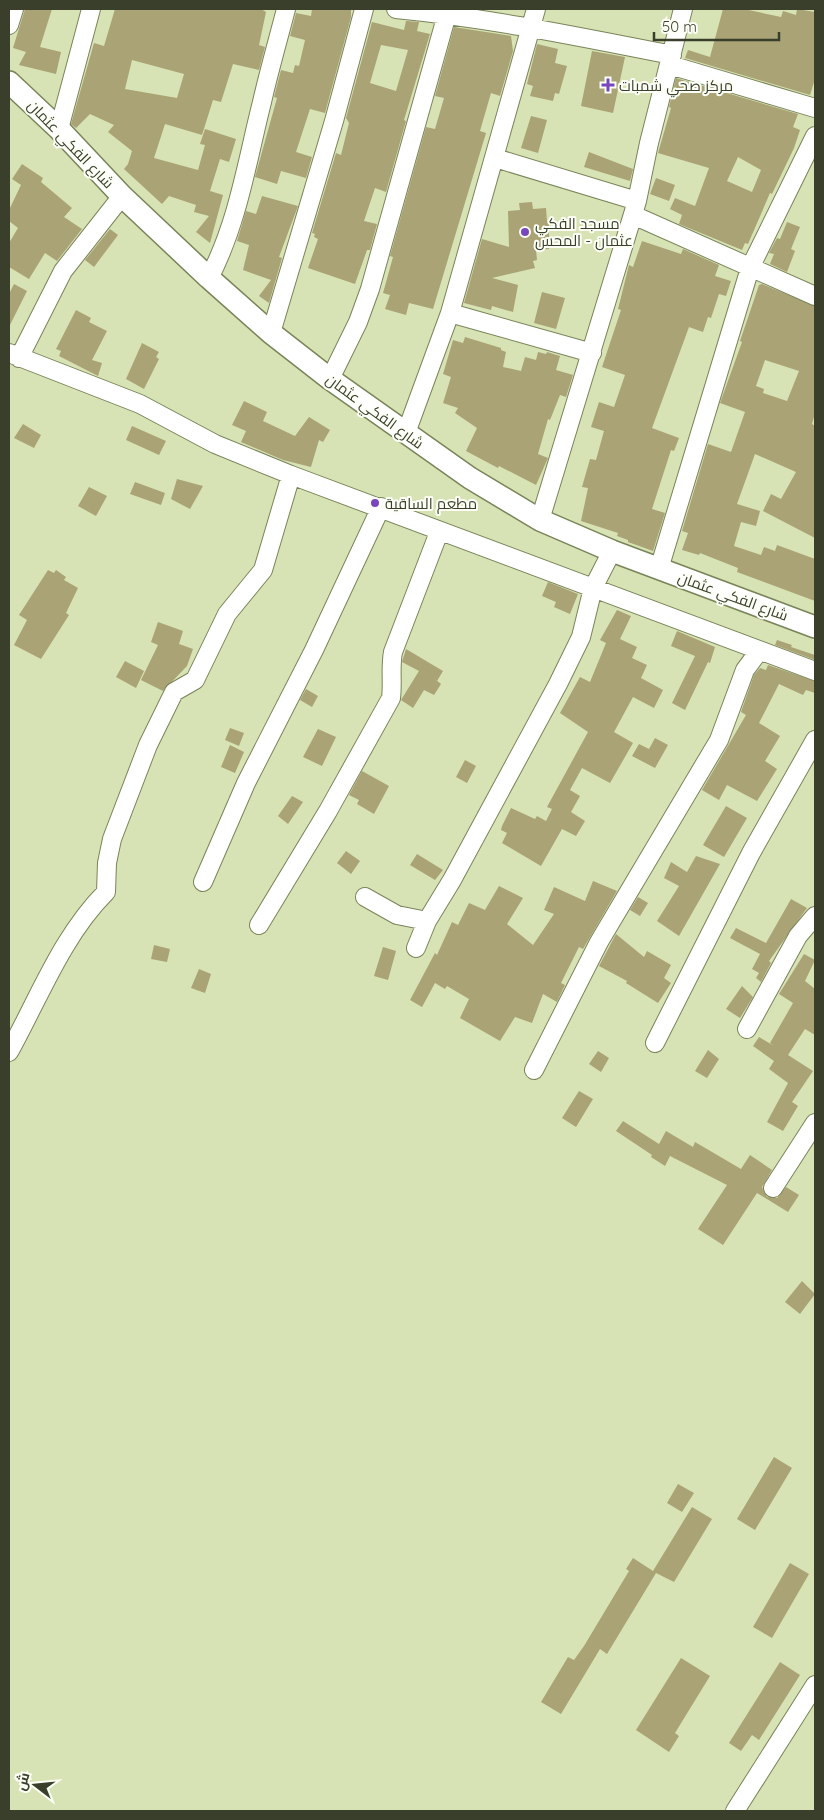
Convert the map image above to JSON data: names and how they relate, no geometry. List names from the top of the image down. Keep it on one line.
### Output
{"streets":{"street":["شارع الفكي عثمان"]},"places":{"health":["مركز صحي شمبات"],"other":["مسجد الفكي عثمان - المحس","مطعم الساقية"]},"scale_bar":"50 m","north":"left"}
